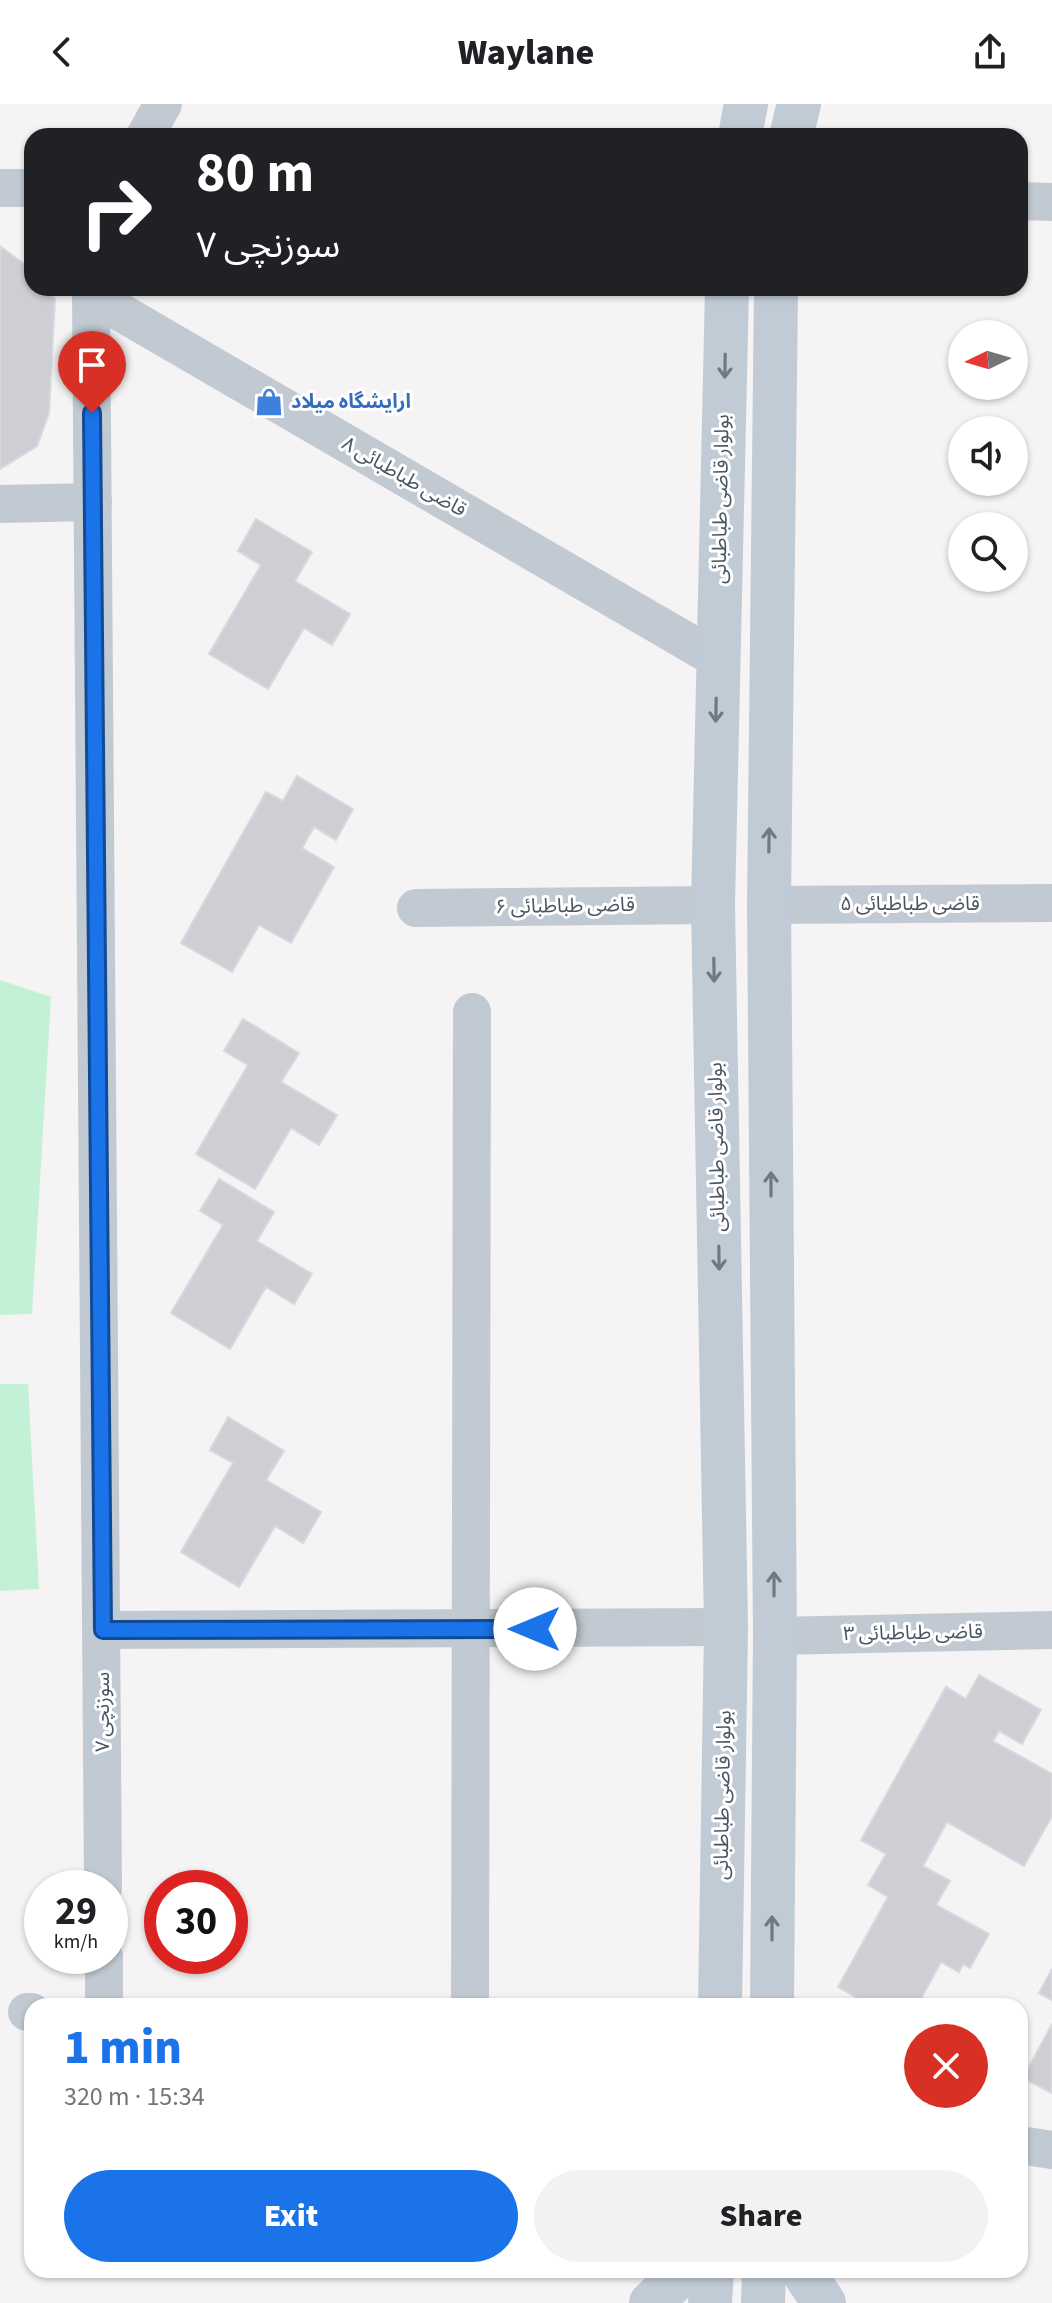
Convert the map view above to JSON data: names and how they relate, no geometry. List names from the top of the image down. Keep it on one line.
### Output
{"streets":{"main road":["بولوار قاضی طباطبائی"],"street":["قاضی طباطبائی ۸","قاضی طباطبائی ۵","قاضی طباطبائی ۶","قاضی طباطبائی ۳","سوزنچی ۷"]},"crossings":[["قاضی طباطبائی ۸","بولوار قاضی طباطبائی"],["بولوار قاضی طباطبائی","قاضی طباطبائی ۶"]],"places":{"shop":["ارايشگاه ميلاد"]},"north":"left","page":{"header":"Waylane","turn":["80 m","سوزنچی ۷"],"speed":"29 km/h","limit":"30","heading":["1 min","320 m · 15:34"],"buttons":["Exit","Share"]}}
